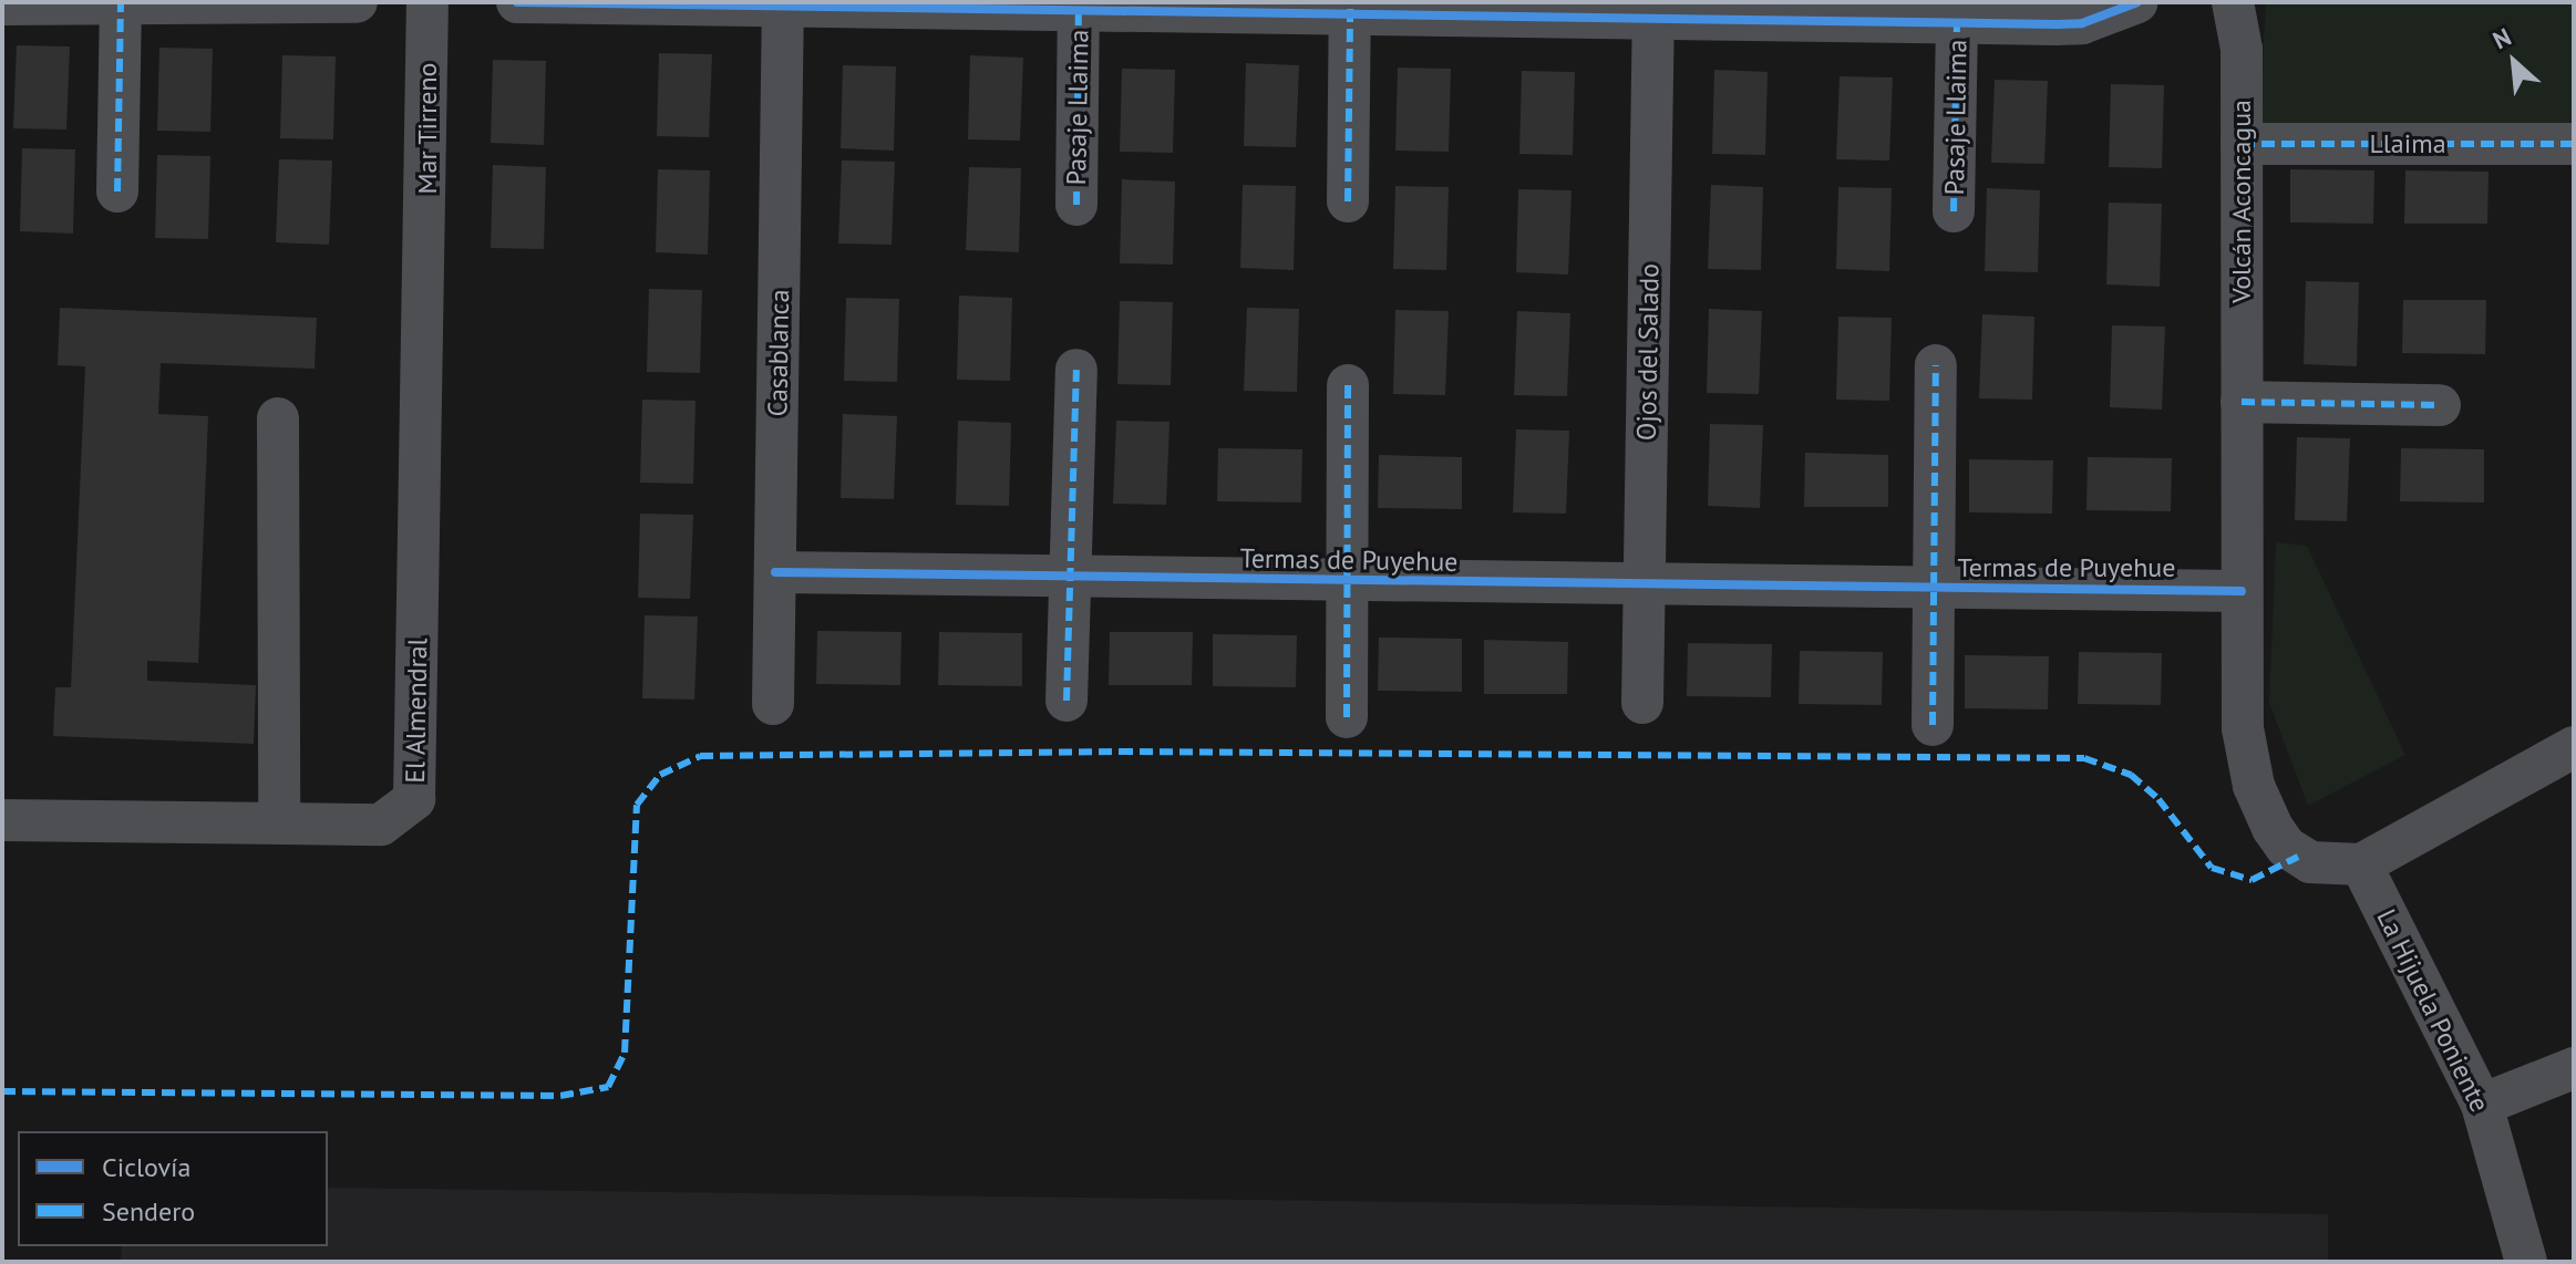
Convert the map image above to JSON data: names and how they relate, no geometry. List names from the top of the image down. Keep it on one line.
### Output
{"streets":{"street":["Pasaje Llaima","Mar Tirreno","Llaima","Volcán Aconcagua","Ojos del Salado","Casablanca","Termas de Puyehue","El Almendral","La Hijuela Poniente"]},"crossings":[["Mar Tirreno","El Almendral"],["Llaima","Volcán Aconcagua"],["Volcán Aconcagua","Termas de Puyehue"],["Volcán Aconcagua","La Hijuela Poniente"],["Ojos del Salado","Termas de Puyehue"],["Casablanca","Termas de Puyehue"]],"legend":["Ciclovía","Sendero"],"north":"top left"}
